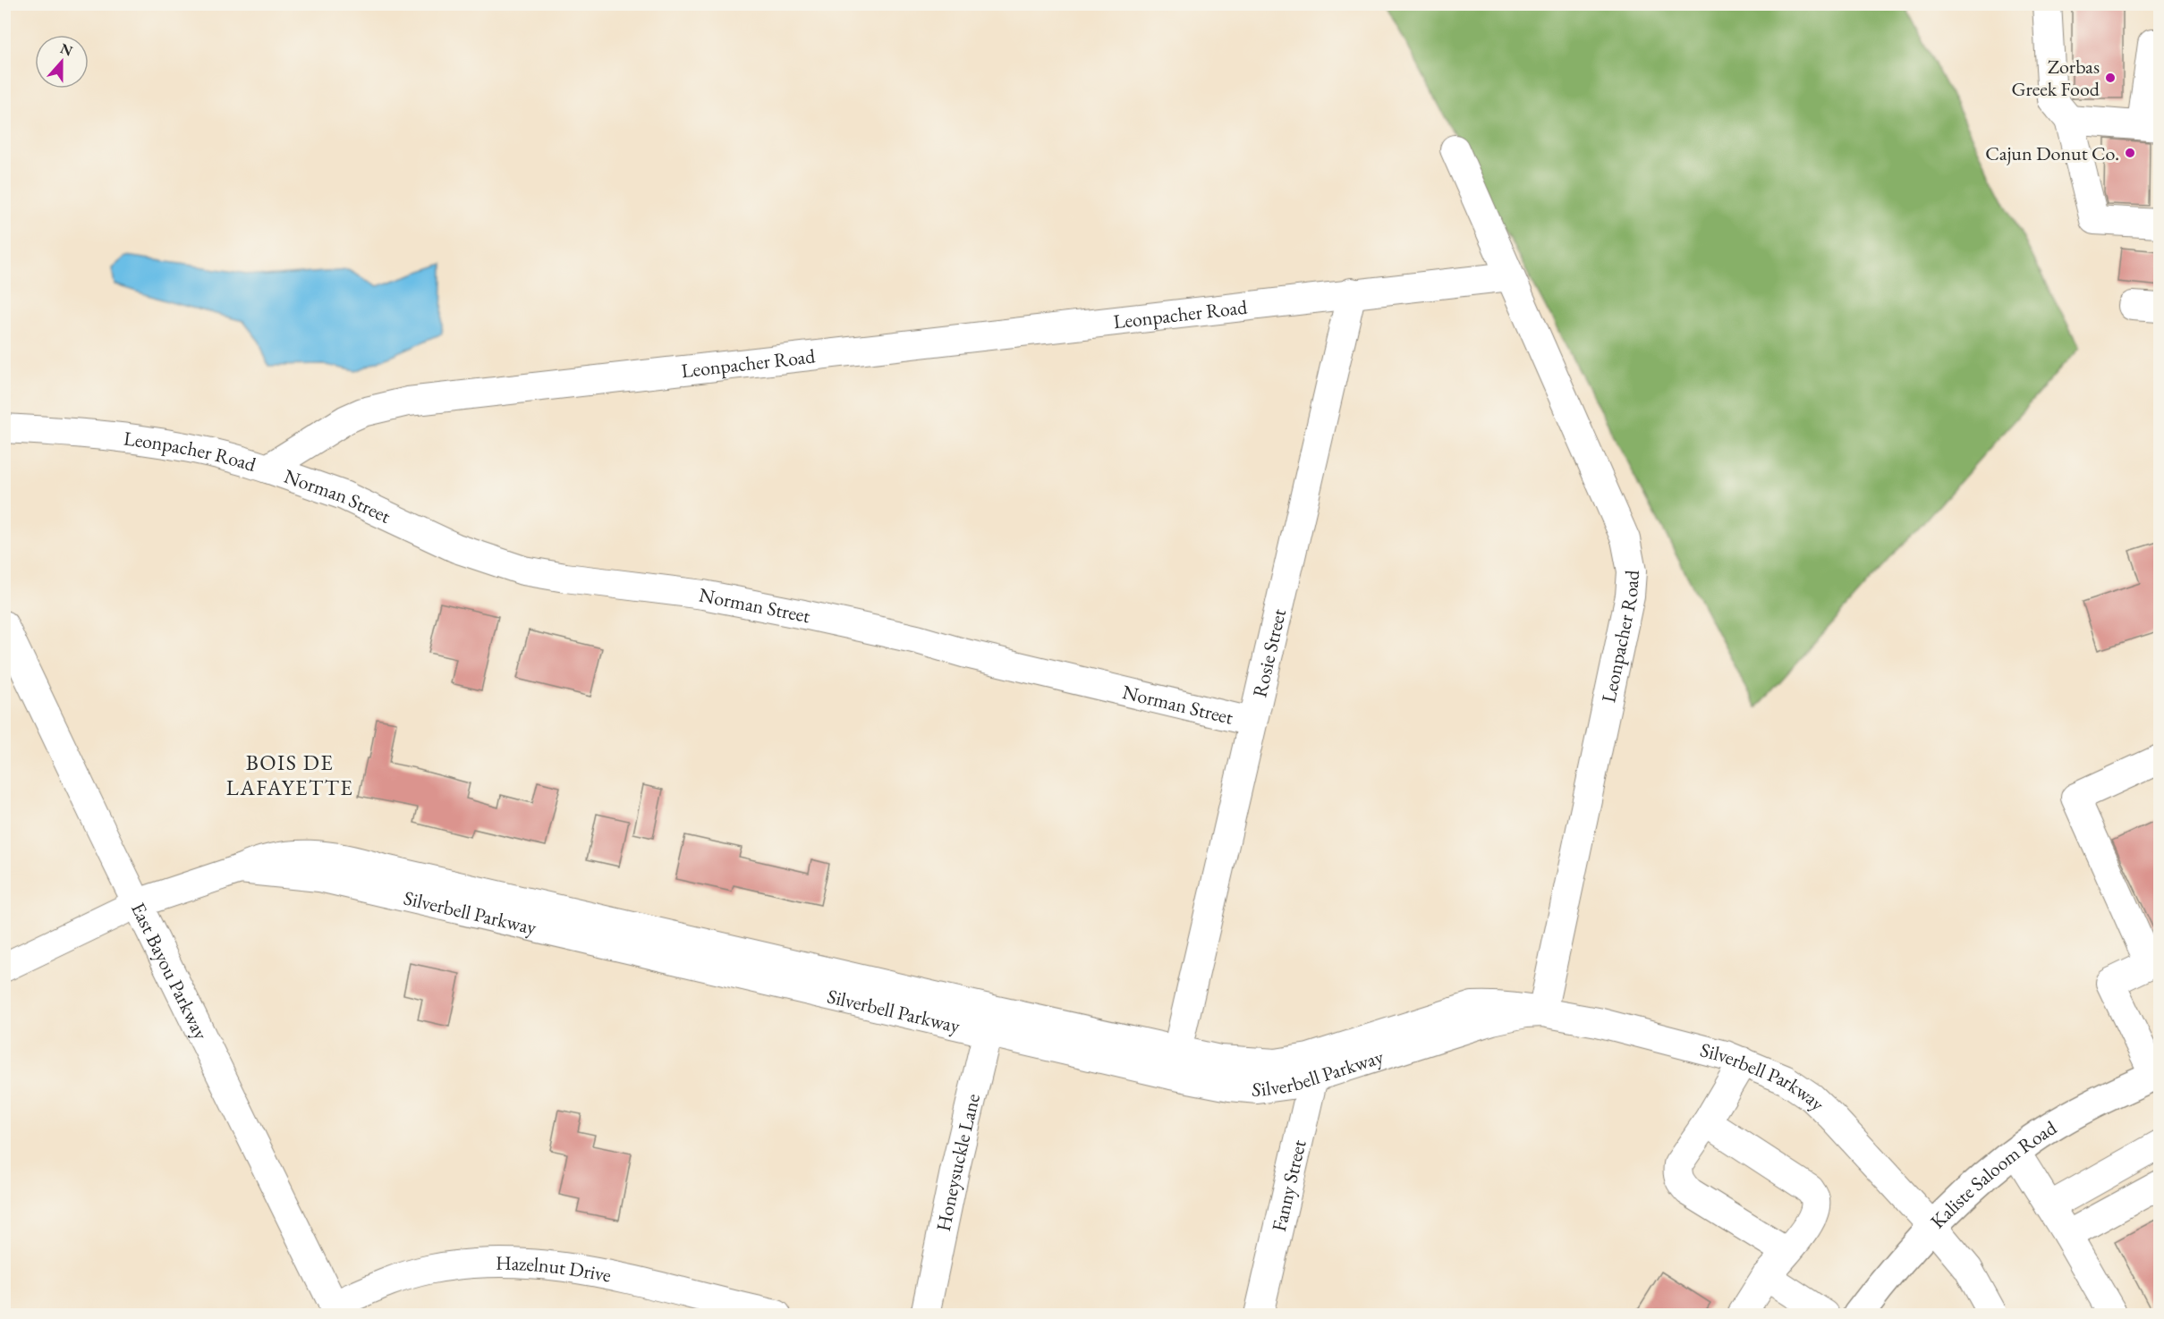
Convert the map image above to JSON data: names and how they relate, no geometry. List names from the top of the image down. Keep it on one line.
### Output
{"streets":{"main road":["Kaliste Saloom Road"],"street":["Leonpacher Road","Norman Street","Rosie Street","Silverbell Parkway","East Bayou Parkway","Honeysuckle Lane","Fanny Street","Hazelnut Drive"]},"crossings":[["Leonpacher Road","Norman Street"],["Leonpacher Road","Rosie Street"],["Leonpacher Road","Silverbell Parkway"],["Norman Street","Rosie Street"],["Rosie Street","Silverbell Parkway"],["Silverbell Parkway","East Bayou Parkway"],["Silverbell Parkway","Honeysuckle Lane"],["Silverbell Parkway","Kaliste Saloom Road"],["Silverbell Parkway","Fanny Street"],["East Bayou Parkway","Hazelnut Drive"]],"districts":["BOIS DE LAFAYETTE"],"places":["Zorbas Greek Food","Cajun Donut Co."],"north":"top"}
